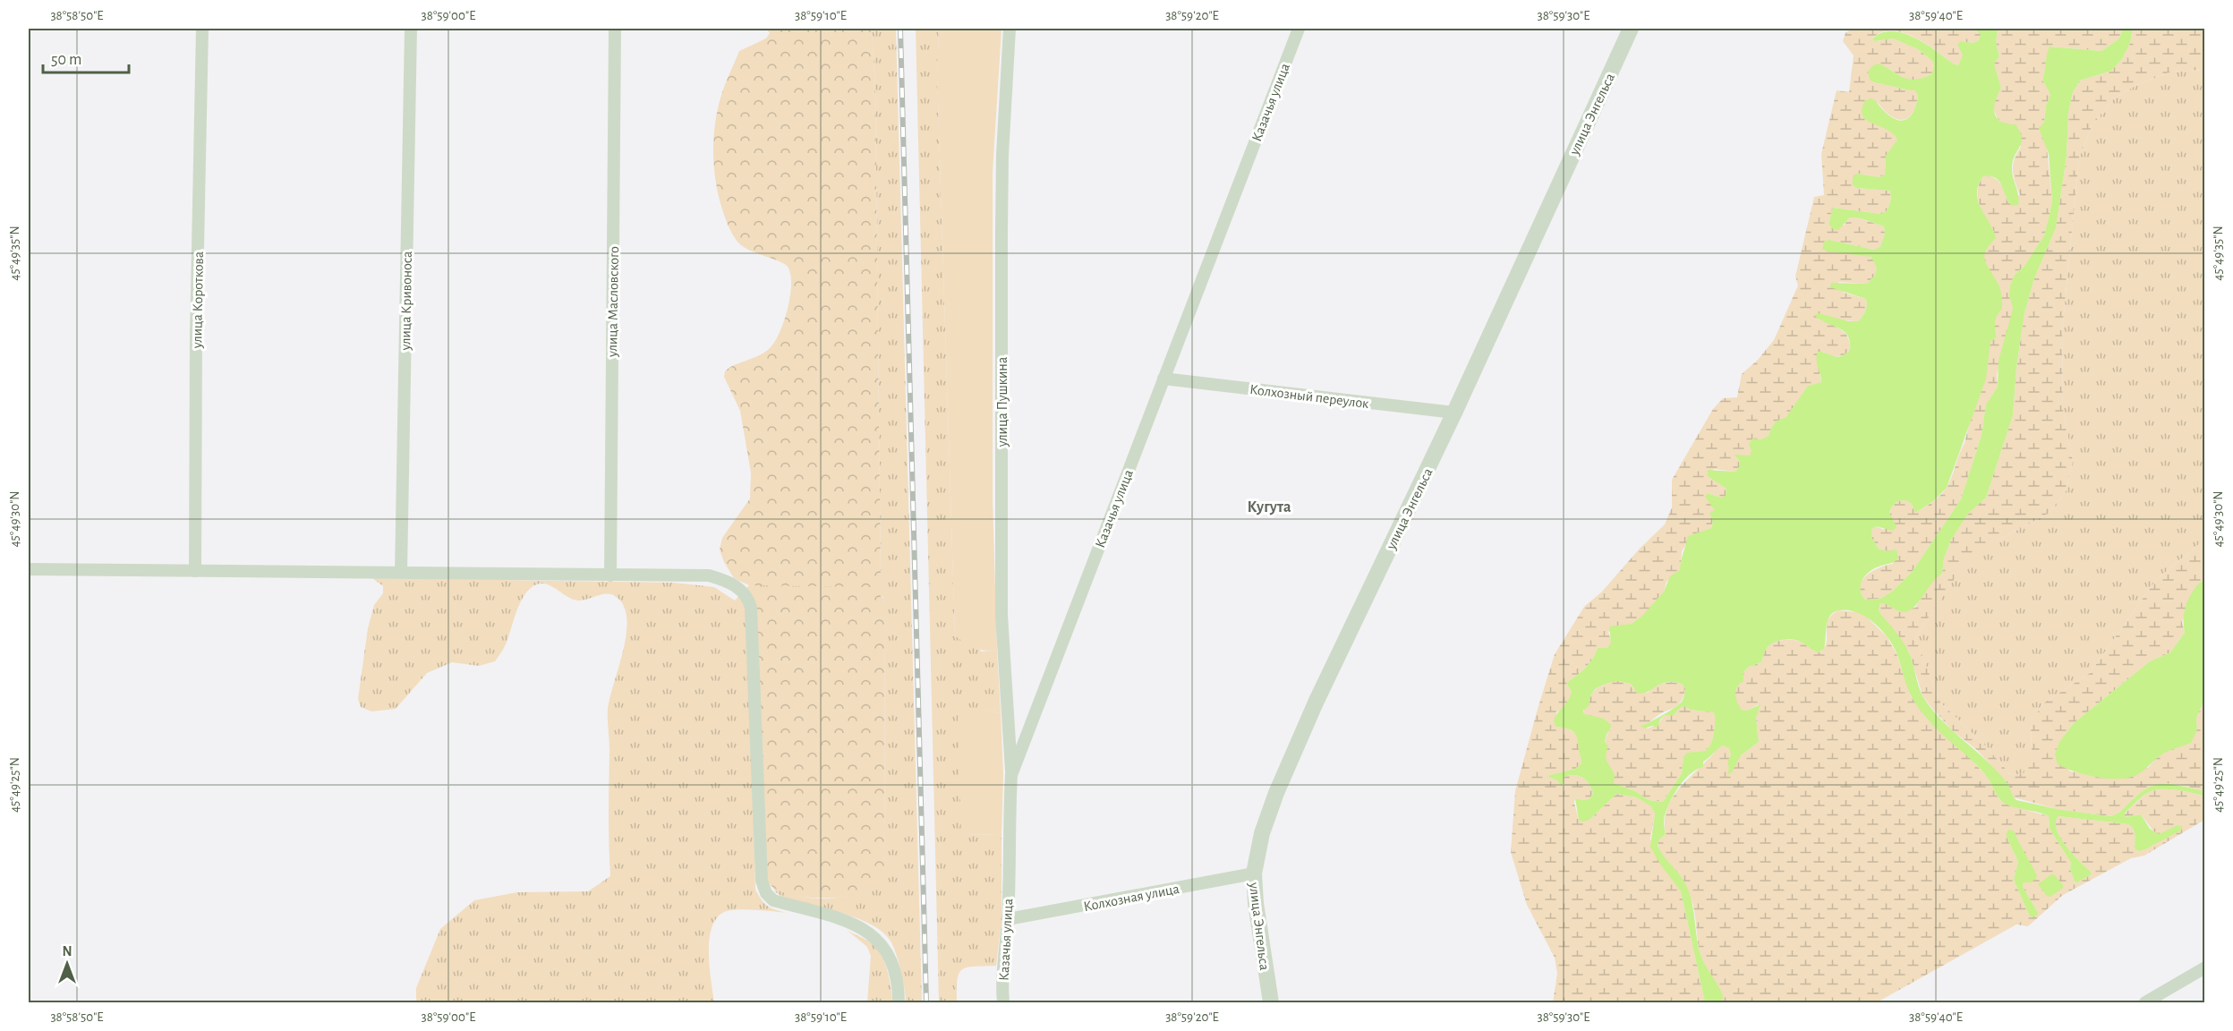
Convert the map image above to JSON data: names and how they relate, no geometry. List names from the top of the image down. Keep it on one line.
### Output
{"streets":{"street":["Казачья улица","улица Энгельса","улица Короткова","улица Кривоноса","улица Масловского","Колхозный переулок","улица Пушкина","Колхозная улица"]},"crossings":[["Казачья улица","Колхозный переулок"],["Казачья улица","улица Пушкина"],["Казачья улица","Колхозная улица"],["улица Энгельса","Колхозный переулок"],["улица Энгельса","Колхозная улица"]],"districts":["Кугута"],"scale_bar":"50 m","north":"top","coordinates":["38°58'50\"E","38°59'00\"E","38°59'10\"E","38°59'20\"E","38°59'30\"E","38°59'40\"E","45°49'35\"N","45°49'30\"N","45°49'25\"N"]}
